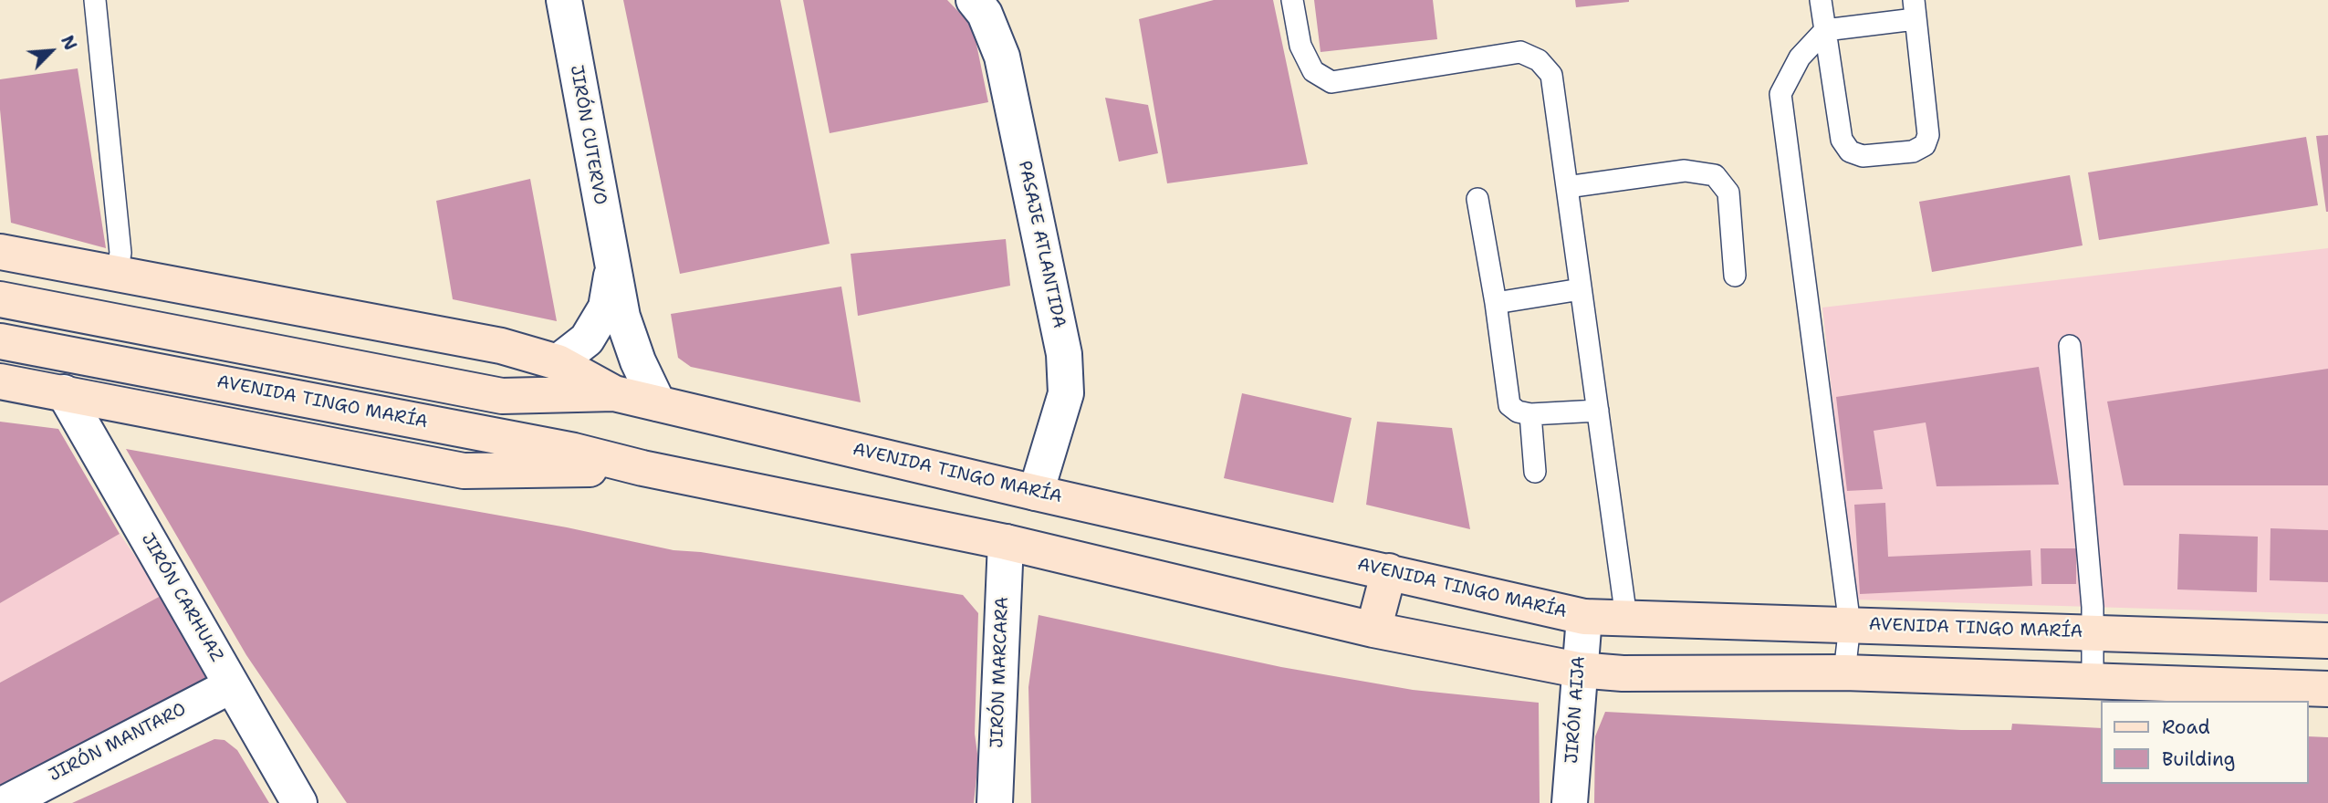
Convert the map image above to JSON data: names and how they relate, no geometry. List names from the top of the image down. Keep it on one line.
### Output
{"streets":{"main road":["AVENIDA TINGO MARÍA"],"street":["JIRÓN CUTERVO","PASAJE ATLANTIDA","JIRÓN CARHUAZ","JIRÓN MARCARA","JIRÓN AIJA","JIRÓN MANTARO"]},"crossings":[["JIRÓN CUTERVO","AVENIDA TINGO MARÍA"],["PASAJE ATLANTIDA","AVENIDA TINGO MARÍA"],["AVENIDA TINGO MARÍA","JIRÓN CARHUAZ"],["AVENIDA TINGO MARÍA","JIRÓN MARCARA"],["AVENIDA TINGO MARÍA","JIRÓN AIJA"],["JIRÓN CARHUAZ","JIRÓN MANTARO"]],"legend":["Road","Building"],"north":"top right"}
